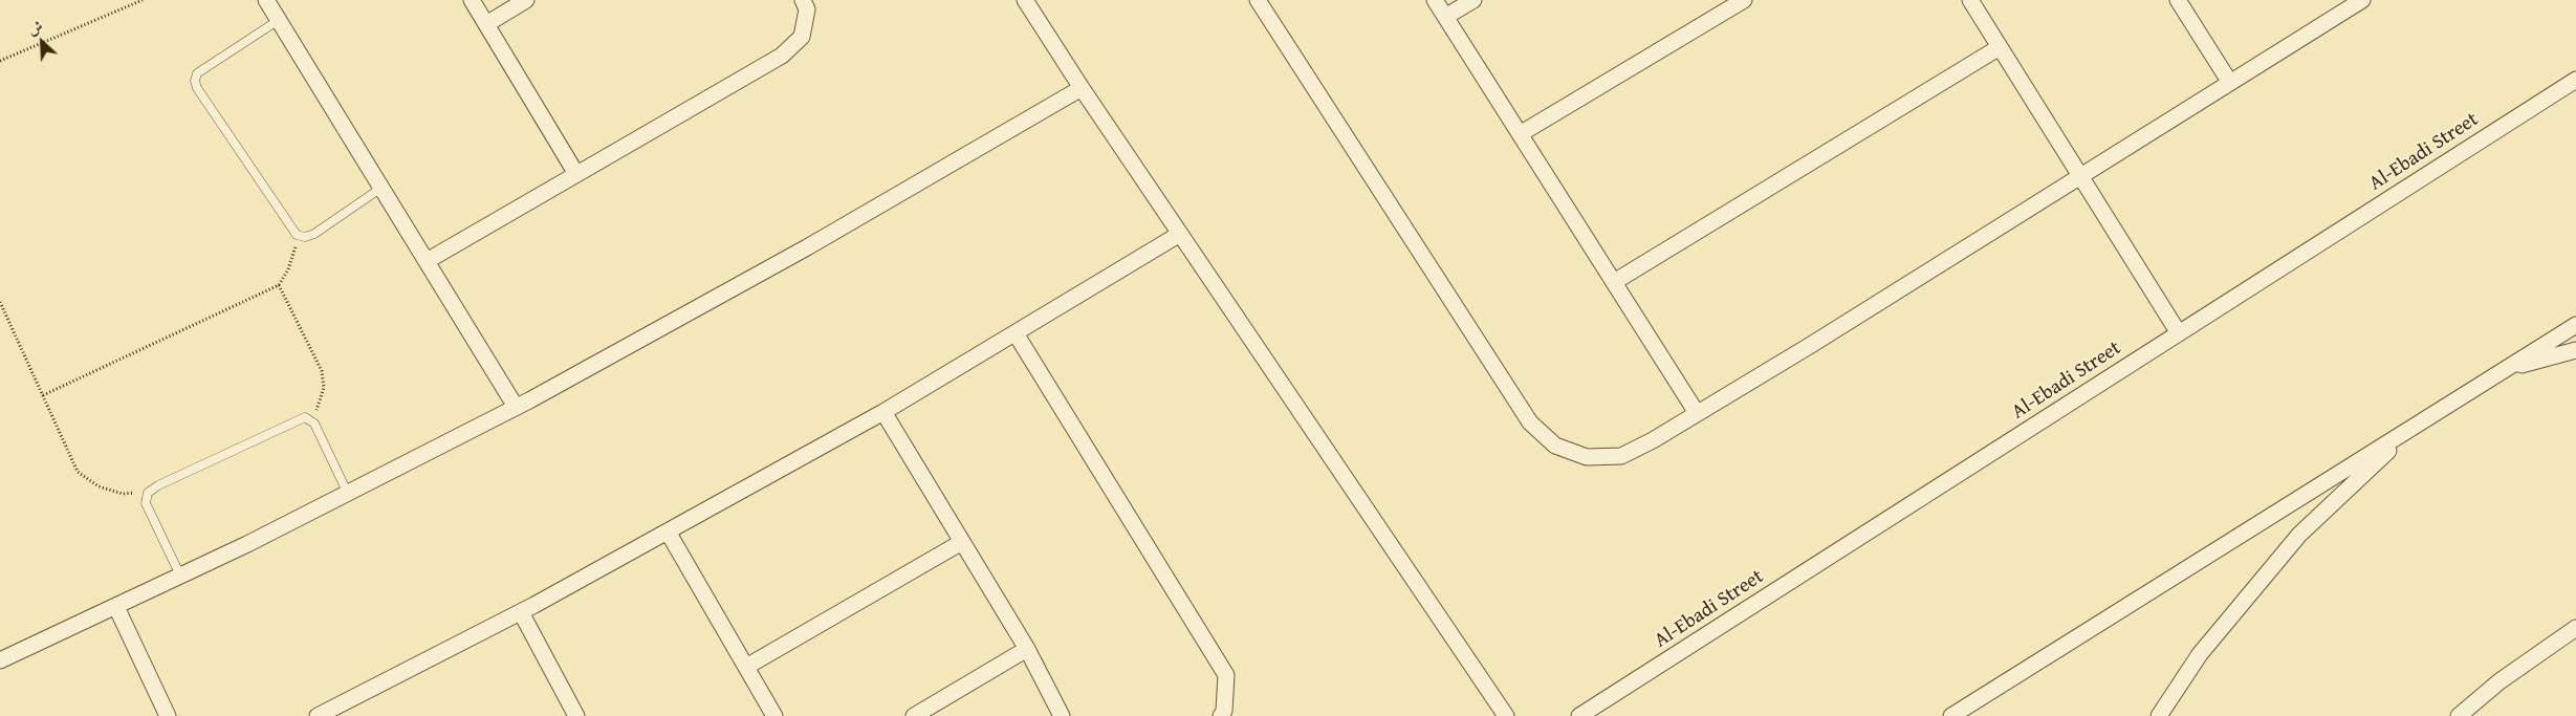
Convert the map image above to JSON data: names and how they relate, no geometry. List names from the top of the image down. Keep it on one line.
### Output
{"streets":{"street":["Al-Ebadi Street"]},"north":"top left"}
